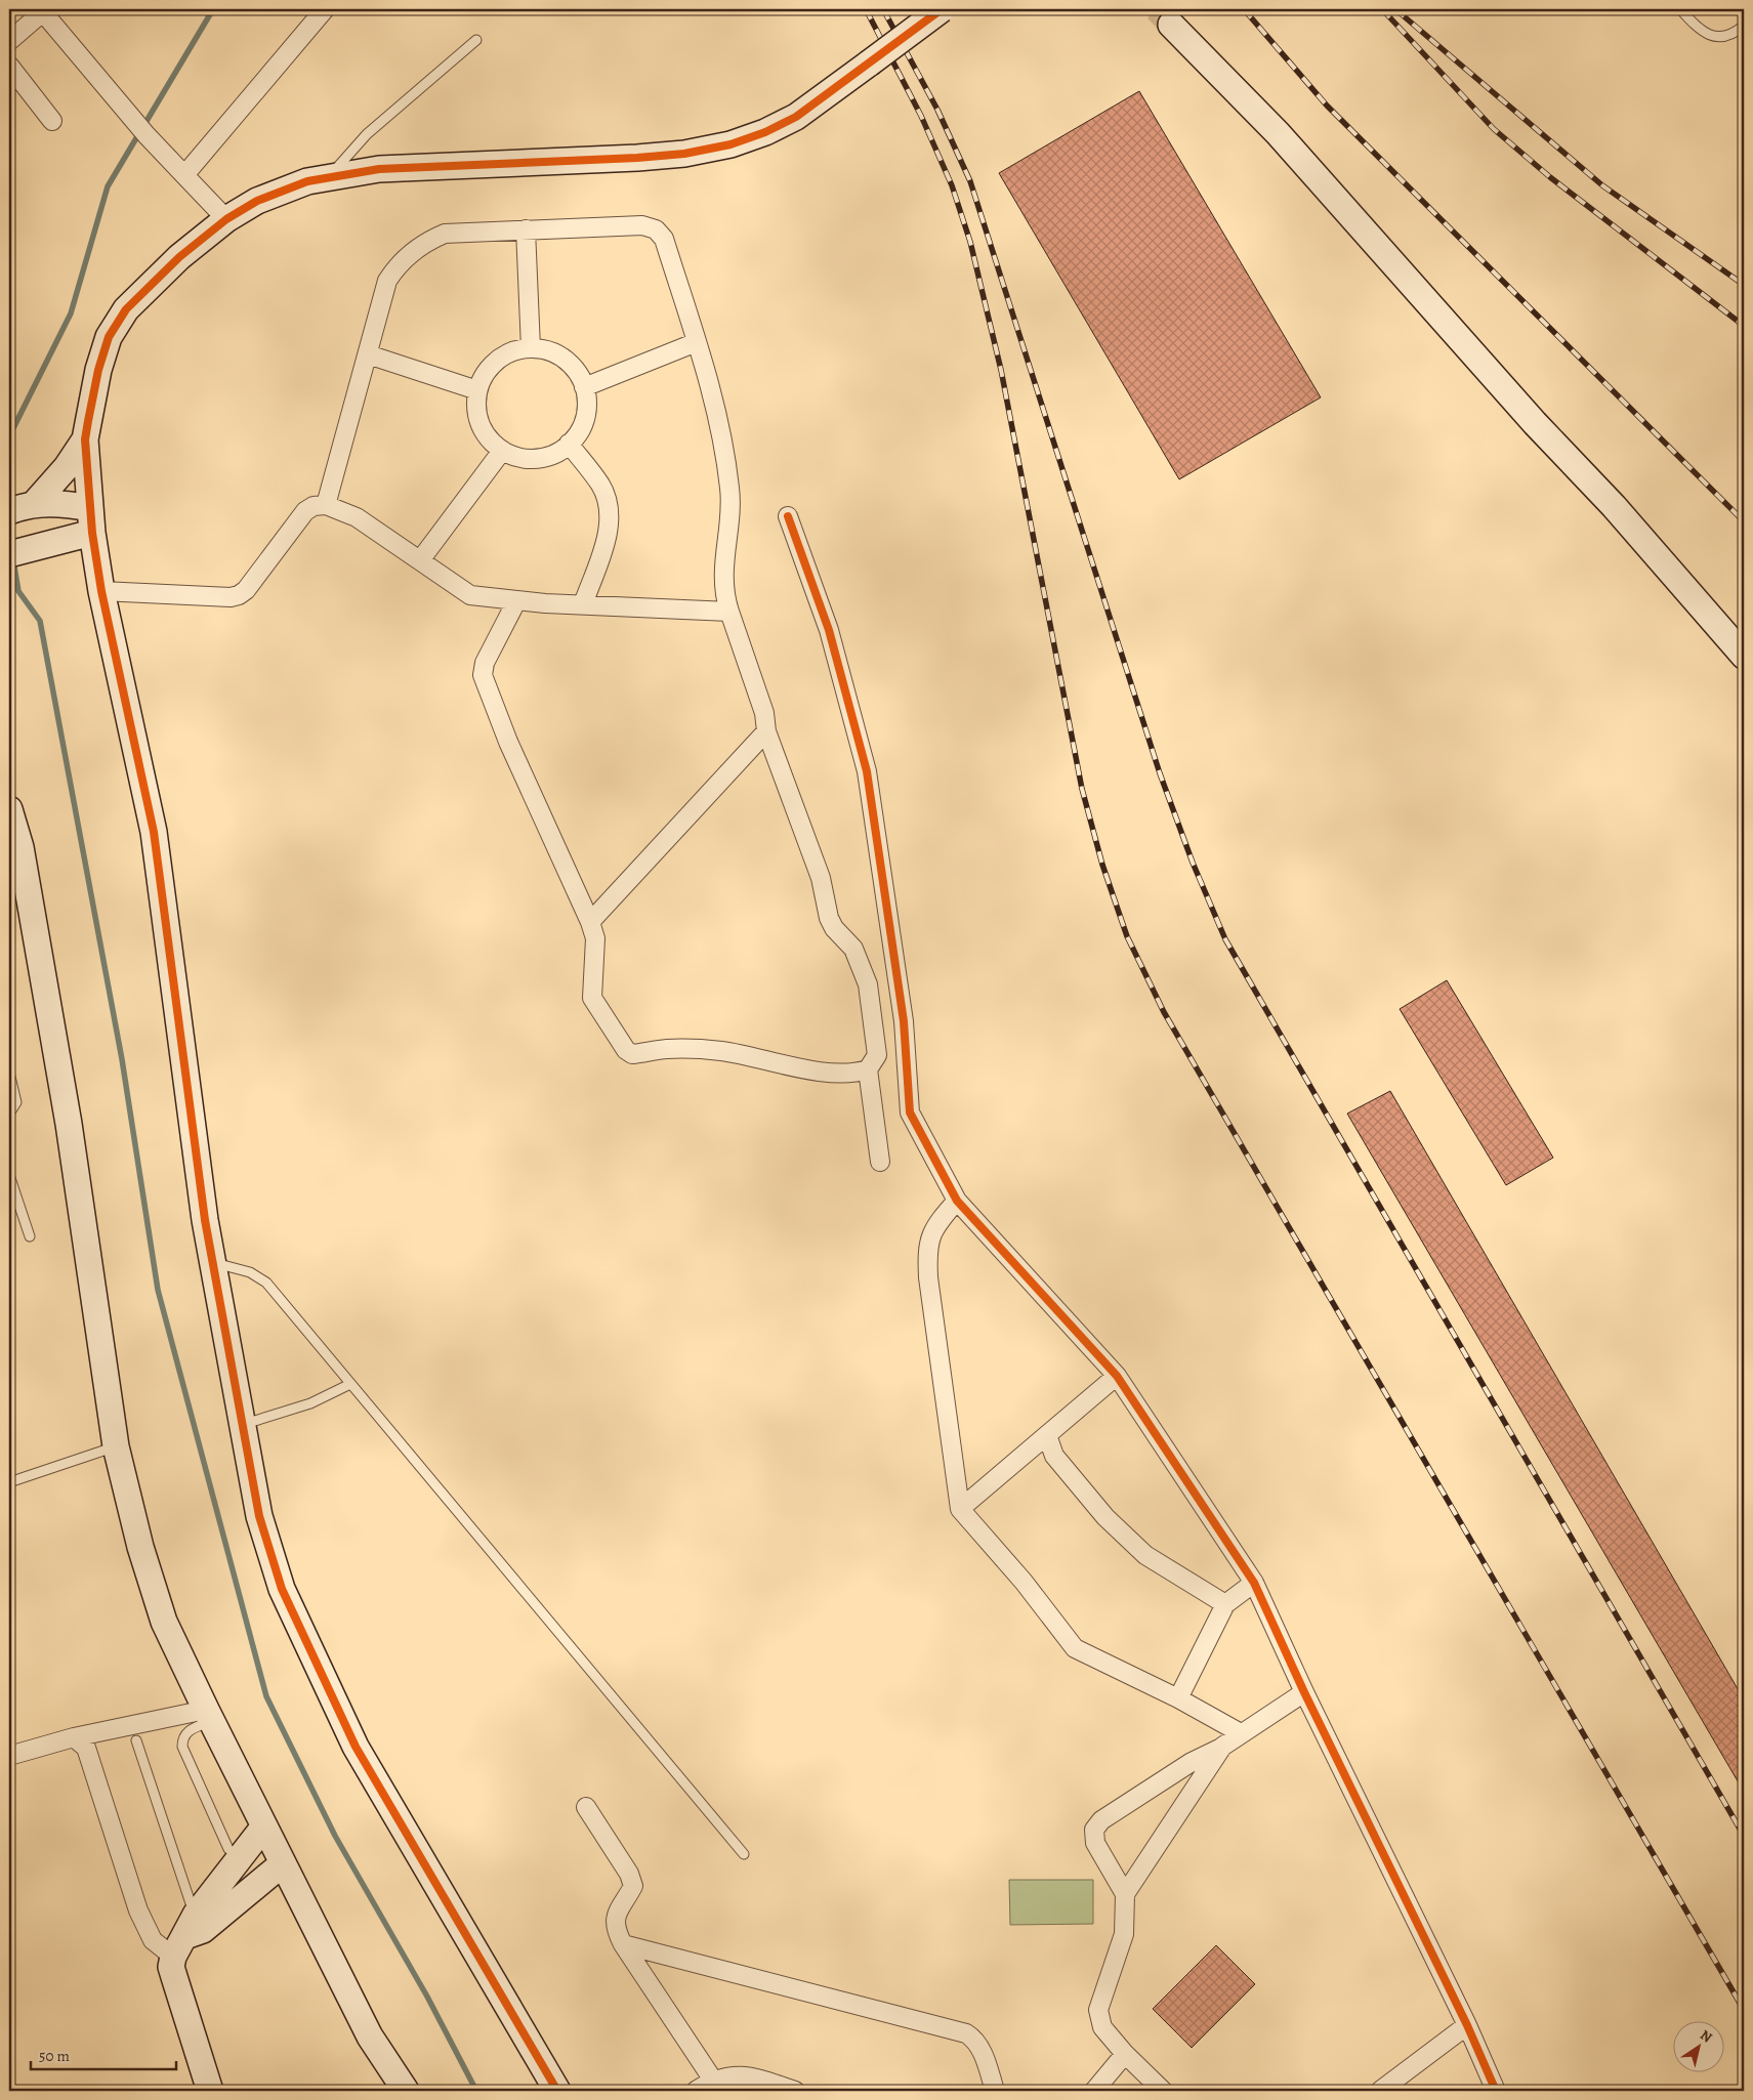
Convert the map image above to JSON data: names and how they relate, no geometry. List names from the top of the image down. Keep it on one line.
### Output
{"scale_bar":"50 m","north":"top right"}
